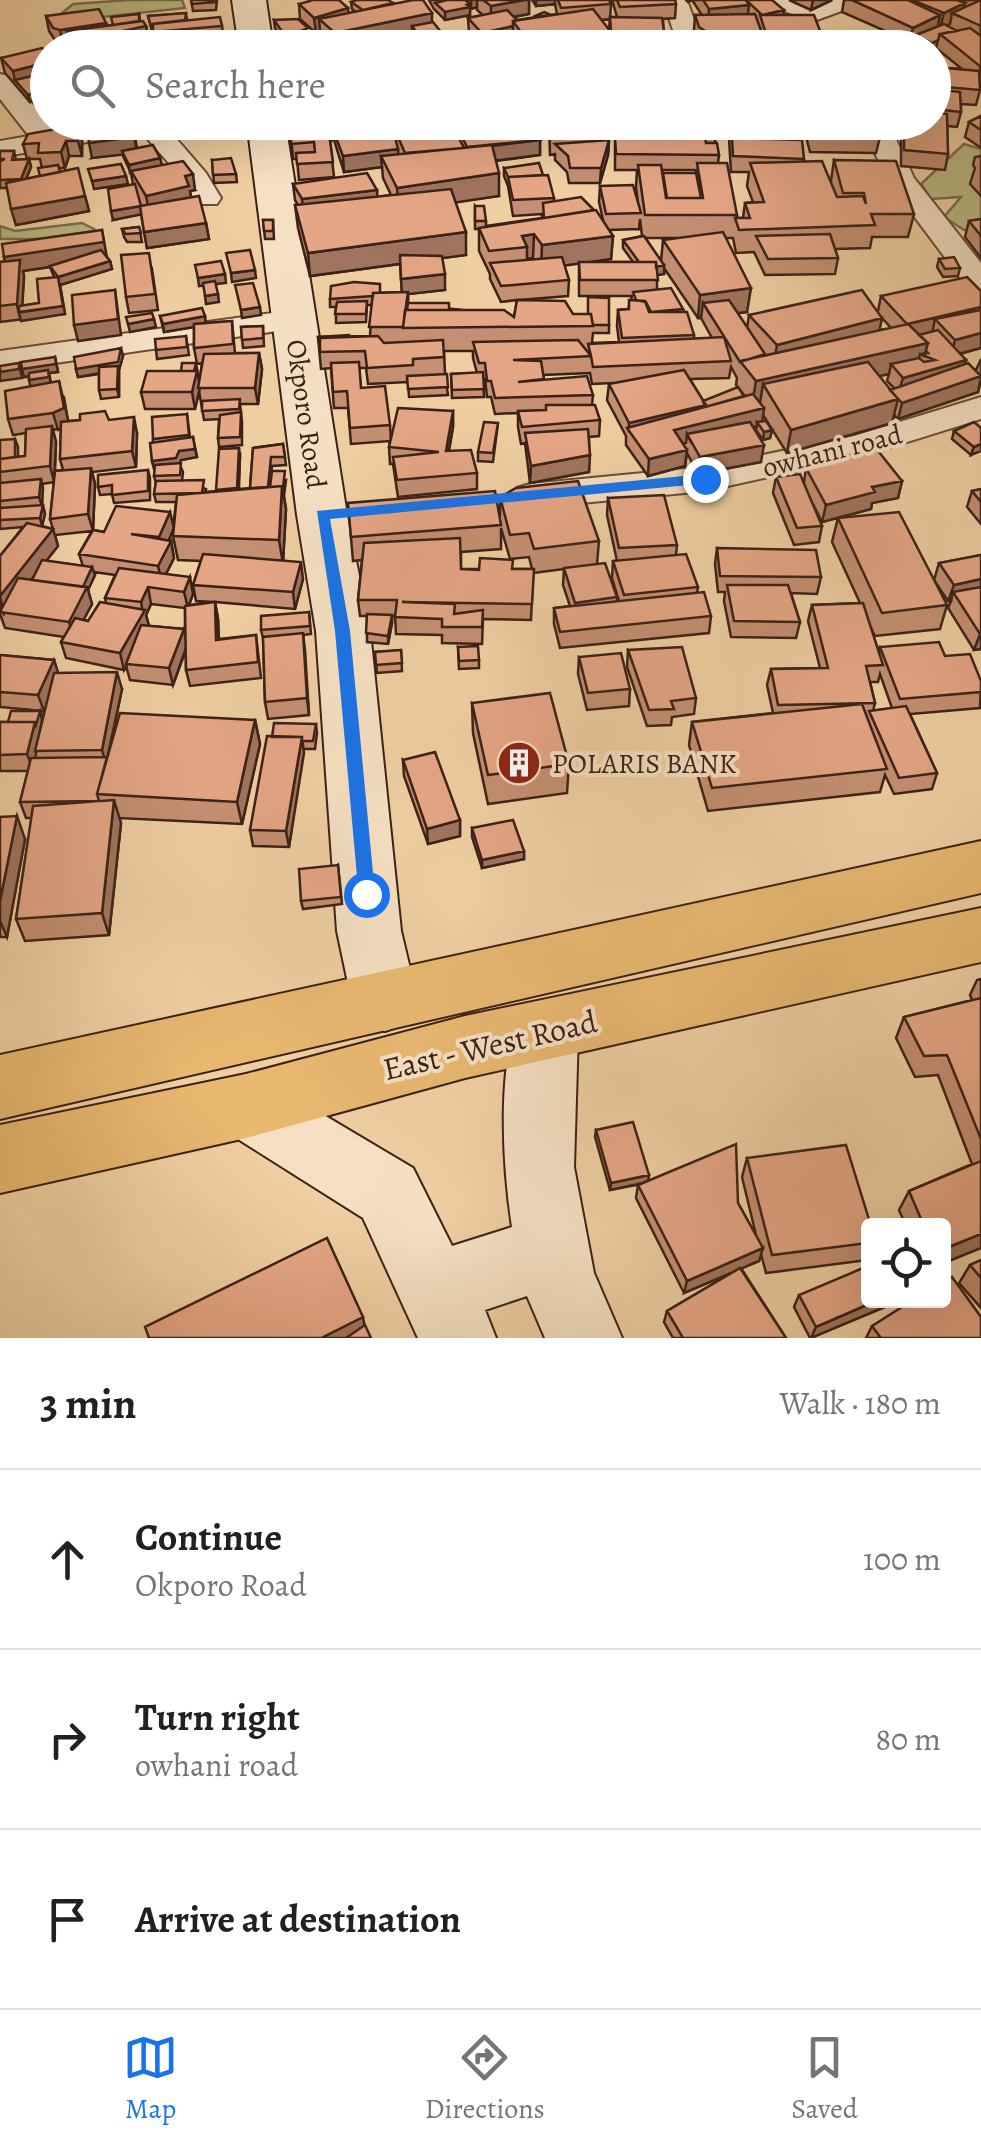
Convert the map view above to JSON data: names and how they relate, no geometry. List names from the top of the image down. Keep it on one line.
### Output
{"streets":{"main road":["Okporo Road","East - West Road"],"street":["owhani road"]},"places":{"building":["POLARIS BANK"]},"page":{"search":"Search here","heading":["3 min","Walk · 180 m"],"list":[["Continue","Okporo Road","100 m"],["Turn right","owhani road","80 m"],"Arrive at destination"],"nav":["Map","Directions","Saved"]}}
